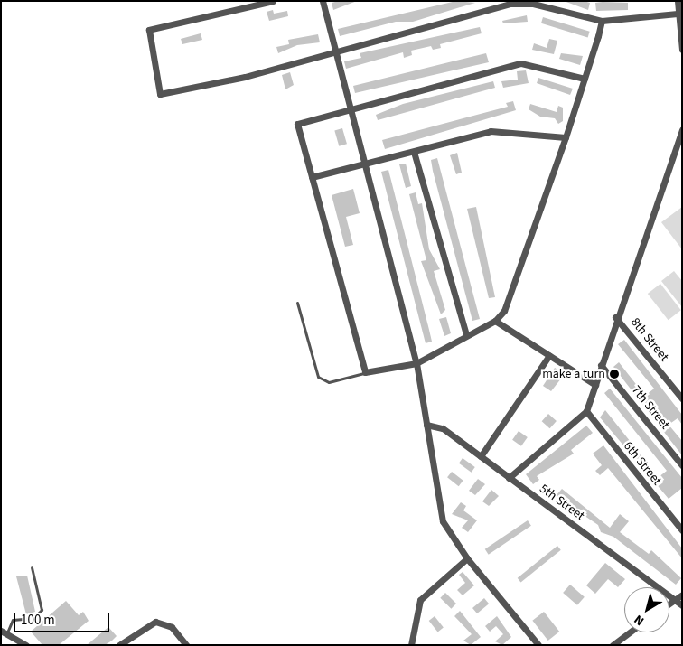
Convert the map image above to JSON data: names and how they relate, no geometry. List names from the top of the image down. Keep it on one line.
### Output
{"streets":{"street":["8th Street","7th Street","6th Street","5th Street"]},"places":["make a turn"],"scale_bar":"100 m","north":"bottom left"}
